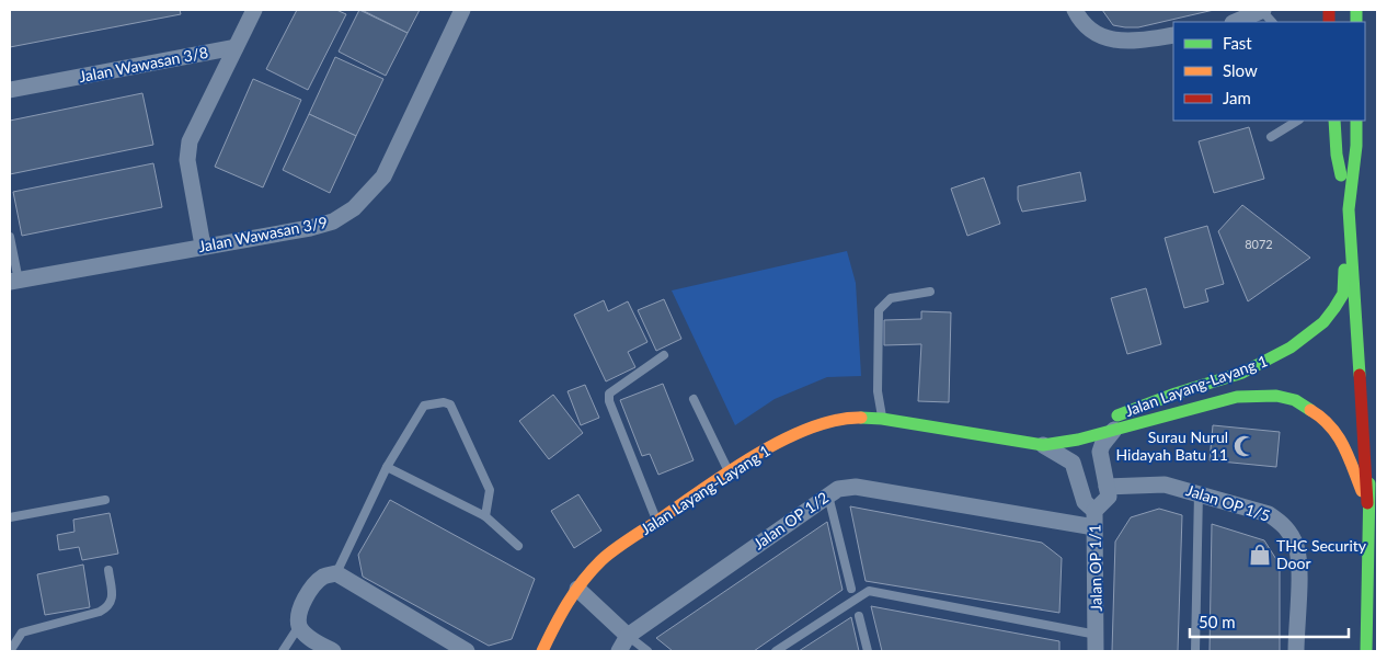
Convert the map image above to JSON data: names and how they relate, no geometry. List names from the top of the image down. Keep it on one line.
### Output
{"streets":{"main road":["Jalan Layang-Layang 1"],"street":["Jalan Wawasan 3/8","Jalan Wawasan 3/9","Jalan OP 1/5","Jalan OP 1/2","Jalan OP 1/1"]},"crossings":[["Jalan Layang-Layang 1","Jalan OP 1/2"],["Jalan Layang-Layang 1","Jalan OP 1/1"],["Jalan OP 1/5","Jalan OP 1/1"],["Jalan OP 1/2","Jalan OP 1/1"]],"places":{"mosque":["Surau Nurul Hidayah Batu 11"],"shop":["THC Security Door"]},"house_numbers":["8072"],"legend":["Fast","Slow","Jam"],"scale_bar":"50 m"}
